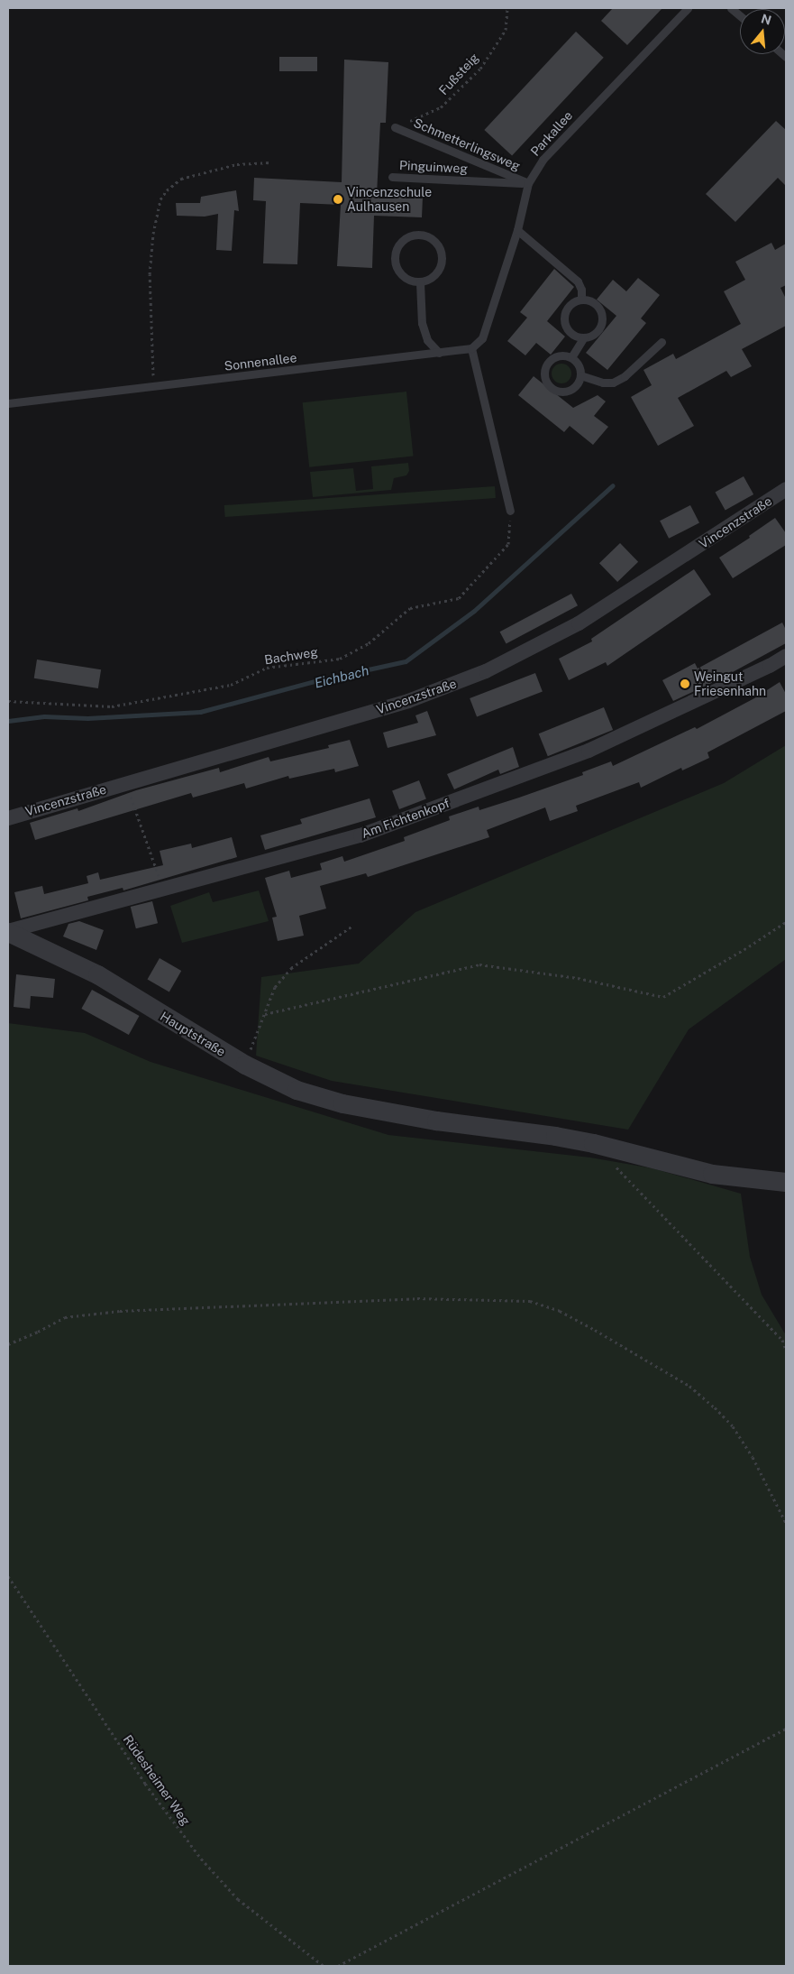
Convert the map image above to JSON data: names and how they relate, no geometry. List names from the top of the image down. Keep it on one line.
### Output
{"streets":{"street":["Vincenzstraße","Am Fichtenkopf","Hauptstraße"],"lane":["Parkallee","Schmetterlingsweg","Pinguinweg","Sonnenallee"],"path":["Fußsteig","Bachweg","Rüdesheimer Weg"]},"crossings":[["Fußsteig","Schmetterlingsweg"],["Parkallee","Schmetterlingsweg"],["Parkallee","Pinguinweg"],["Parkallee","Sonnenallee"],["Schmetterlingsweg","Pinguinweg"],["Am Fichtenkopf","Hauptstraße"]],"water":["Eichbach"],"places":["Vincenzschule Aulhausen","Weingut Friesenhahn"],"north":"top"}
